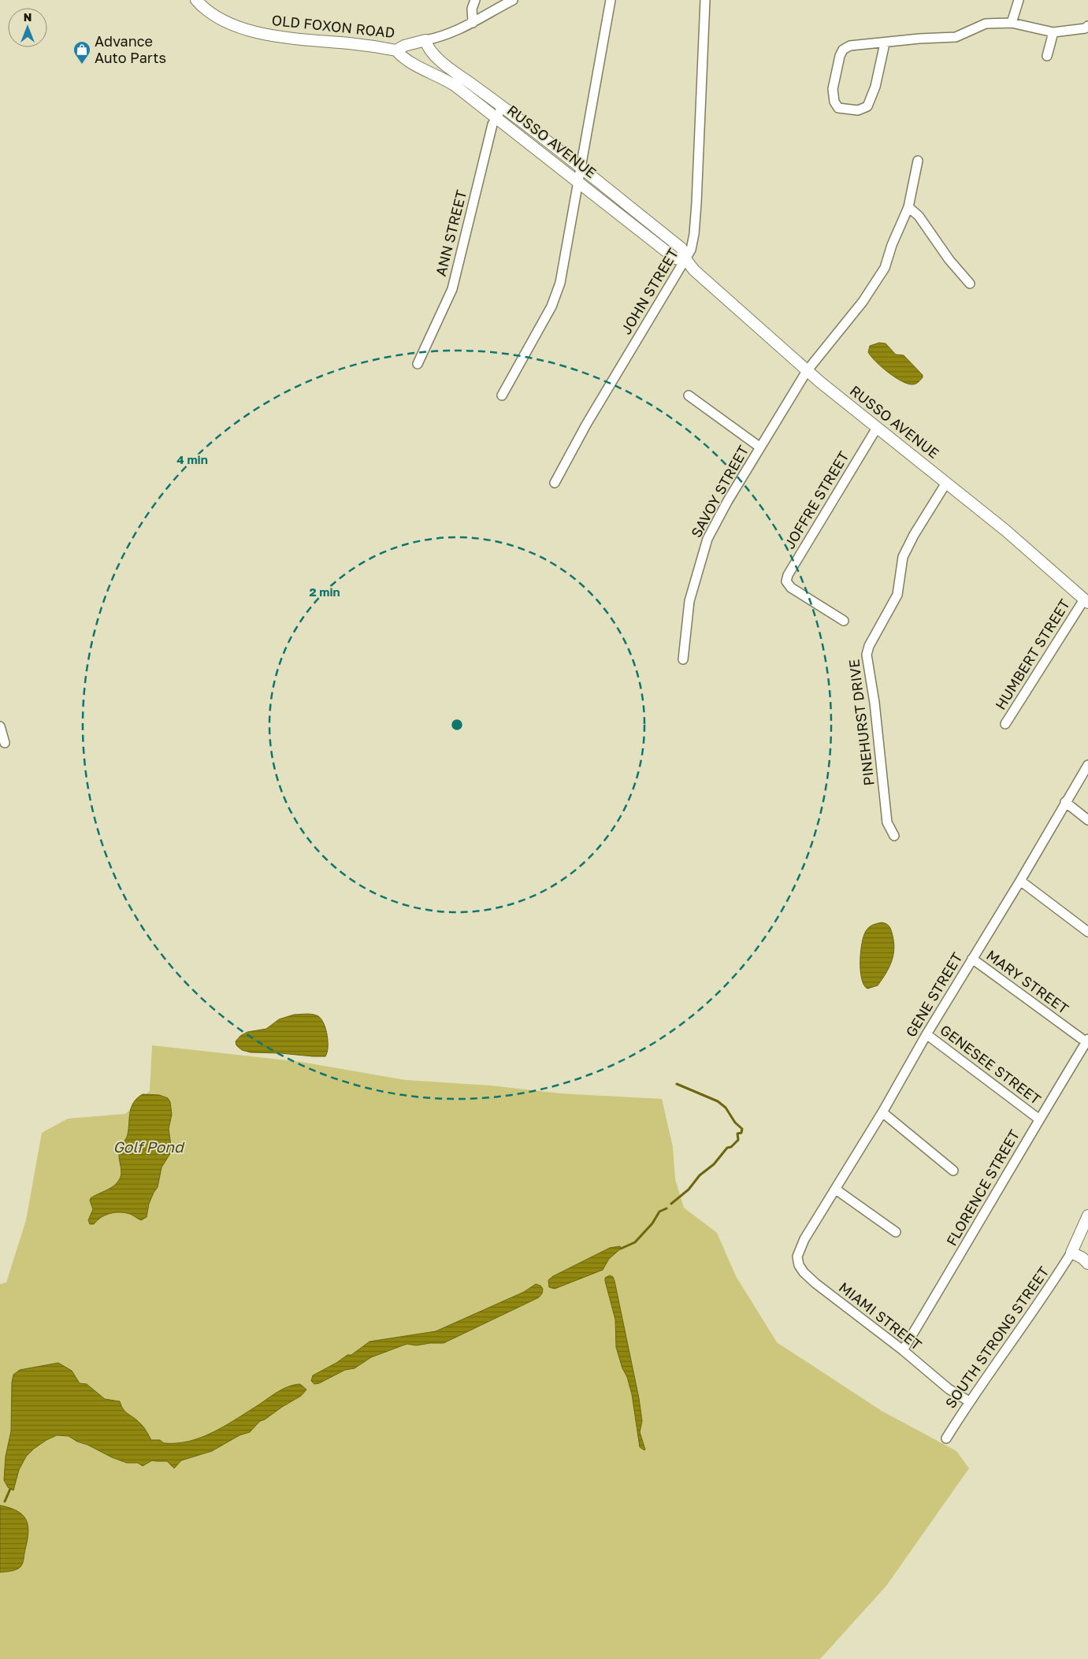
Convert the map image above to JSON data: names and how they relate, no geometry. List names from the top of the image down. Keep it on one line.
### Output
{"streets":{"street":["OLD FOXON ROAD","RUSSO AVENUE","ANN STREET","JOHN STREET","SAVOY STREET","JOFFRE STREET","HUMBERT STREET","PINEHURST DRIVE","MARY STREET","GENE STREET","GENESEE STREET","FLORENCE STREET","MIAMI STREET","SOUTH STRONG STREET"]},"crossings":[["OLD FOXON ROAD","RUSSO AVENUE"],["RUSSO AVENUE","ANN STREET"],["RUSSO AVENUE","JOHN STREET"],["RUSSO AVENUE","SAVOY STREET"],["RUSSO AVENUE","JOFFRE STREET"],["RUSSO AVENUE","HUMBERT STREET"],["RUSSO AVENUE","PINEHURST DRIVE"],["MARY STREET","GENE STREET"],["MARY STREET","FLORENCE STREET"],["GENE STREET","GENESEE STREET"],["GENE STREET","MIAMI STREET"],["GENESEE STREET","FLORENCE STREET"],["FLORENCE STREET","MIAMI STREET"],["MIAMI STREET","SOUTH STRONG STREET"]],"water":["Golf Pond"],"places":{"shop":["Advance Auto Parts"]},"north":"top","rings":["4 min","2 min"]}
